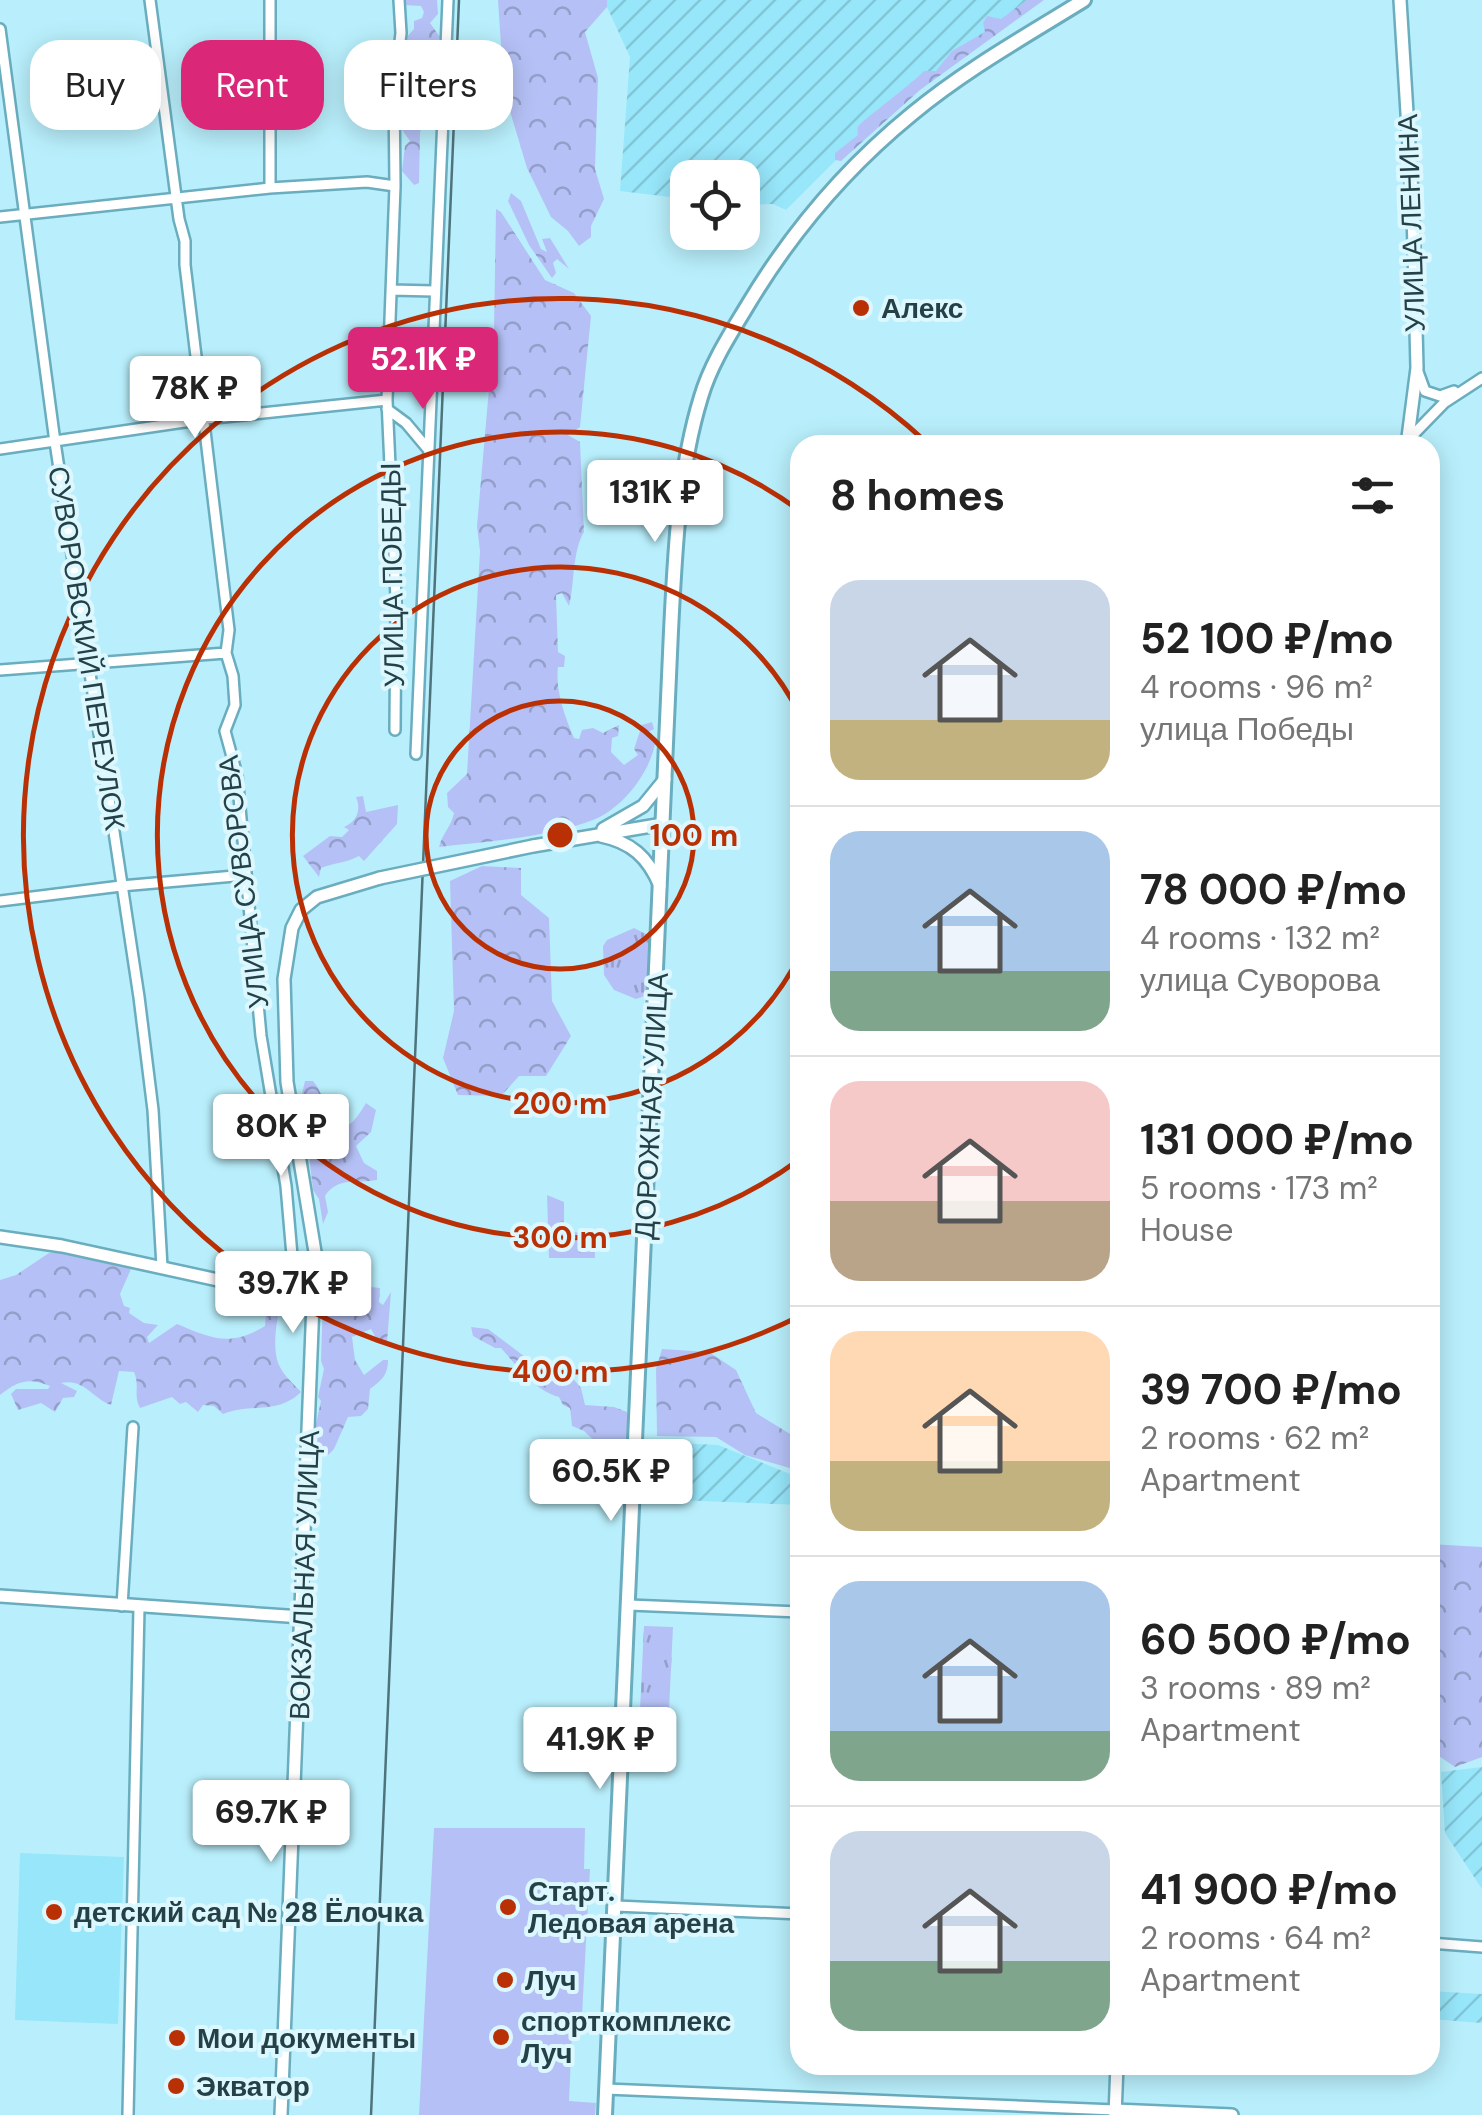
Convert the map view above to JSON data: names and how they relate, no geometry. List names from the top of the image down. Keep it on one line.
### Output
{"streets":{"main road":["ДОРОЖНАЯ УЛИЦА"],"street":["УЛИЦА ЛЕНИНА","УЛИЦА ПОБЕДЫ","СУВОРОВСКИЙ ПЕРЕУЛОК","УЛИЦА СУВОРОВА","ВОКЗАЛЬНАЯ УЛИЦА"]},"places":["Алекс","Старт. Ледовая арена","детский сад № 28 Ёлочка","Луч","спорткомплекс Луч","Мои документы","Экватор"],"page":{"chip":["Buy","Rent","Filters"],"price":["52.1K ₽","78K ₽","131K ₽","80K ₽","39.7K ₽","60.5K ₽","41.9K ₽","69.7K ₽"],"heading":"8 homes","list":[{"name":"52 100 ₽/mo","note":"4 rooms · 96 m² · улица Победы"},{"name":"78 000 ₽/mo","note":"4 rooms · 132 m² · улица Суворова"},{"name":"131 000 ₽/mo","note":"5 rooms · 173 m² · House"},{"name":"39 700 ₽/mo","note":"2 rooms · 62 m² · Apartment"},{"name":"60 500 ₽/mo","note":"3 rooms · 89 m² · Apartment"},{"name":"41 900 ₽/mo","note":"2 rooms · 64 m² · Apartment"}]},"rings":["100 m","200 m","300 m","400 m"]}
